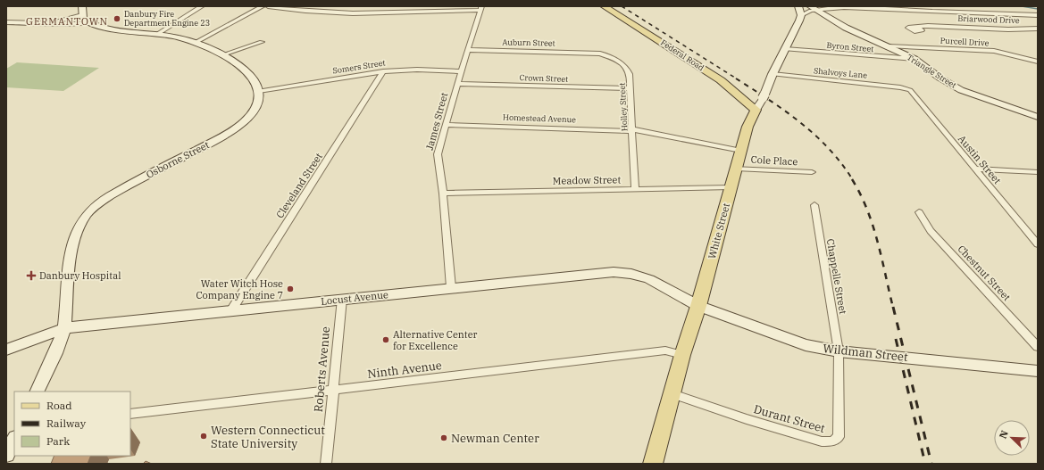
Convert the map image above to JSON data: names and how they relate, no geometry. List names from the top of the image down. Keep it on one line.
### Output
{"streets":{"main road":["Federal Road","Triangle Street","Osborne Street","White Street","Locust Avenue","Wildman Street"],"street":["Briarwood Drive","Purcell Drive","Auburn Street","Byron Street","Somers Street","Shalvoys Lane","Crown Street","Holley Street","Homestead Avenue","James Street","Austin Street","Cole Place","Meadow Street","Cleveland Street","Chestnut Street","Chappelle Street","Roberts Avenue","Ninth Avenue","Durant Street"]},"crossings":[["Purcell Drive","Triangle Street"],["Auburn Street","Holley Street"],["Auburn Street","James Street"],["Byron Street","Triangle Street"],["Byron Street","White Street"],["Federal Road","White Street"],["Somers Street","James Street"],["Somers Street","Osborne Street"],["Somers Street","Cleveland Street"],["Shalvoys Lane","Austin Street"],["Shalvoys Lane","White Street"],["Crown Street","Holley Street"],["Crown Street","James Street"],["Holley Street","Homestead Avenue"],["Holley Street","Meadow Street"],["Homestead Avenue","James Street"],["Homestead Avenue","White Street"],["James Street","Meadow Street"],["James Street","Locust Avenue"],["Osborne Street","Locust Avenue"],["Cole Place","White Street"],["Meadow Street","White Street"],["Cleveland Street","Locust Avenue"],["White Street","Locust Avenue"],["White Street","Wildman Street"],["White Street","Ninth Avenue"],["White Street","Durant Street"],["Chappelle Street","Wildman Street"],["Chappelle Street","Durant Street"],["Locust Avenue","Wildman Street"],["Locust Avenue","Roberts Avenue"],["Wildman Street","Durant Street"],["Roberts Avenue","Ninth Avenue"]],"districts":["GERMANTOWN"],"places":{"other":["Danbury Fire Department Engine 23","Water Witch Hose Company Engine 7","Alternative Center for Excellence","Western Connecticut State University","Newman Center"],"health":["Danbury Hospital"]},"legend":["Road","Railway","Park"],"north":"top left"}
